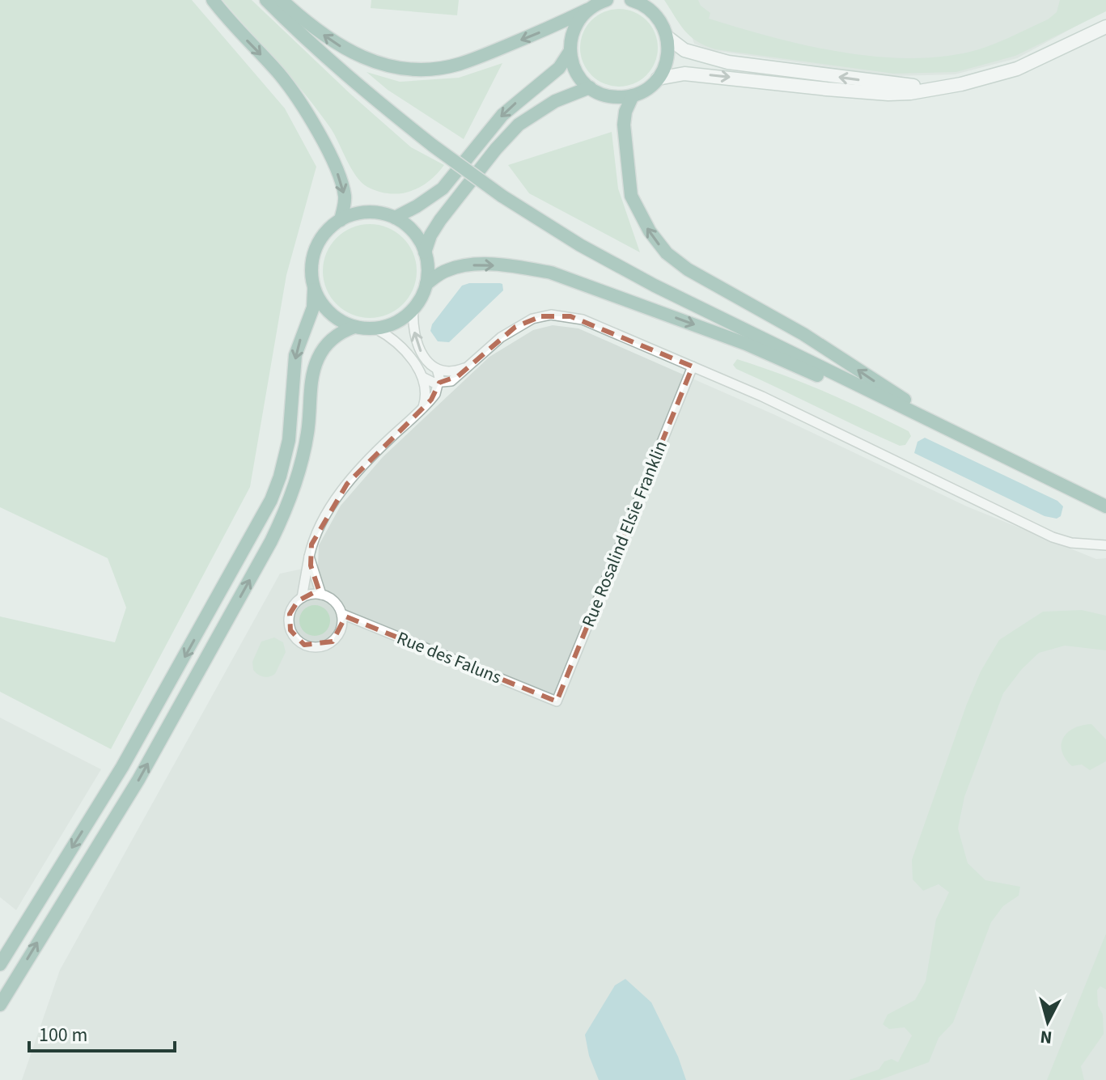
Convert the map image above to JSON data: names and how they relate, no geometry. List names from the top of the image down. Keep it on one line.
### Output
{"streets":{"street":["Rue Rosalind Elsie Franklin","Rue des Faluns"]},"crossings":[["Rue Rosalind Elsie Franklin","Rue des Faluns"]],"scale_bar":"100 m","north":"bottom"}
